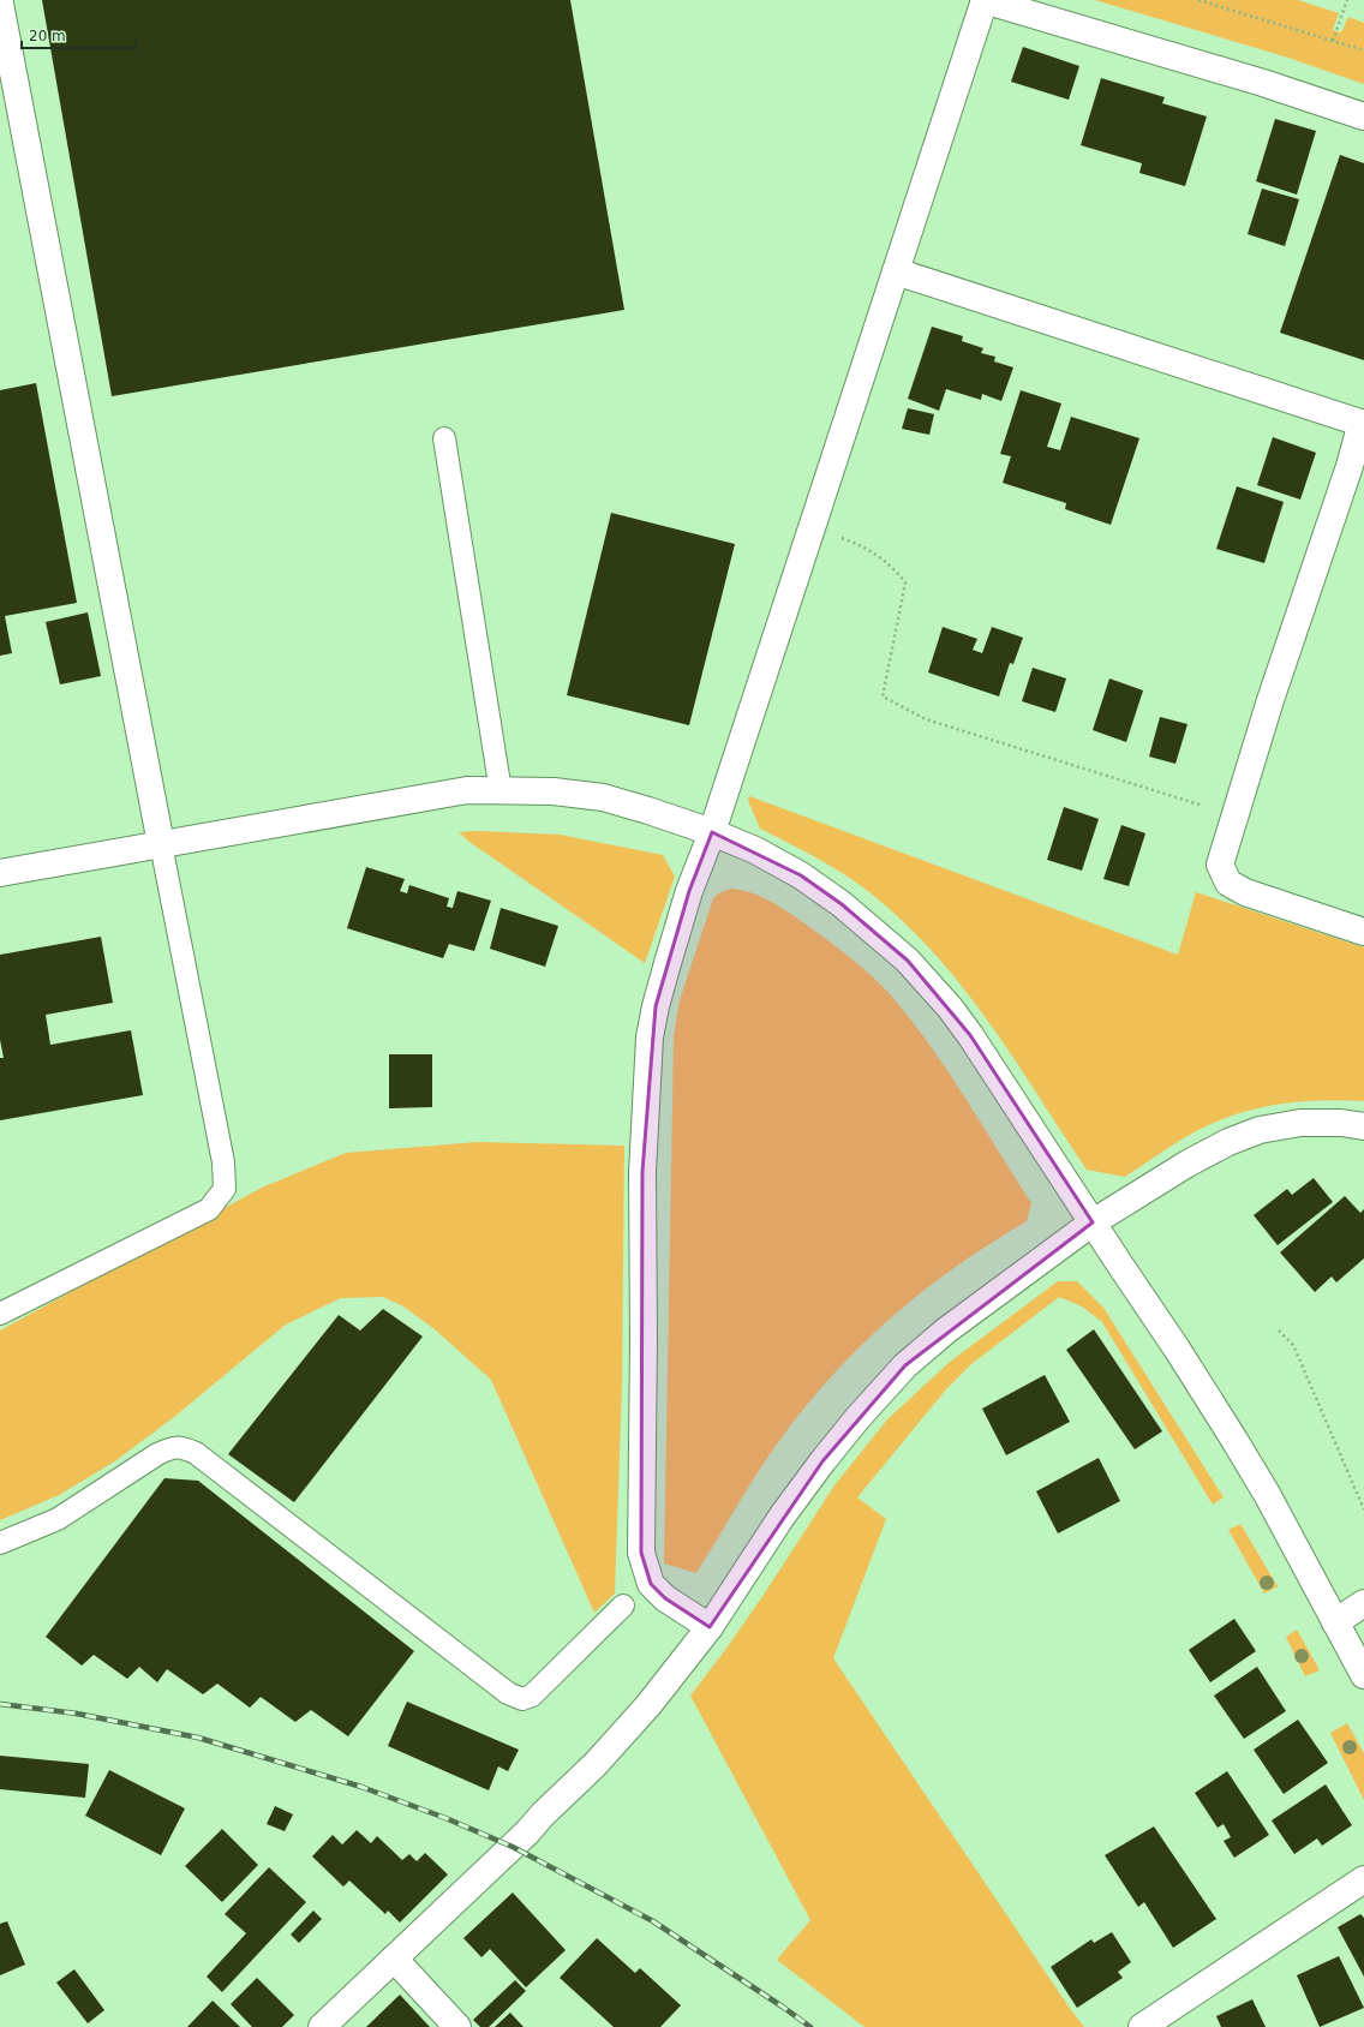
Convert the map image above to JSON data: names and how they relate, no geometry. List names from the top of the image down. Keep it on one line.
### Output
{"scale_bar":"20 m"}
